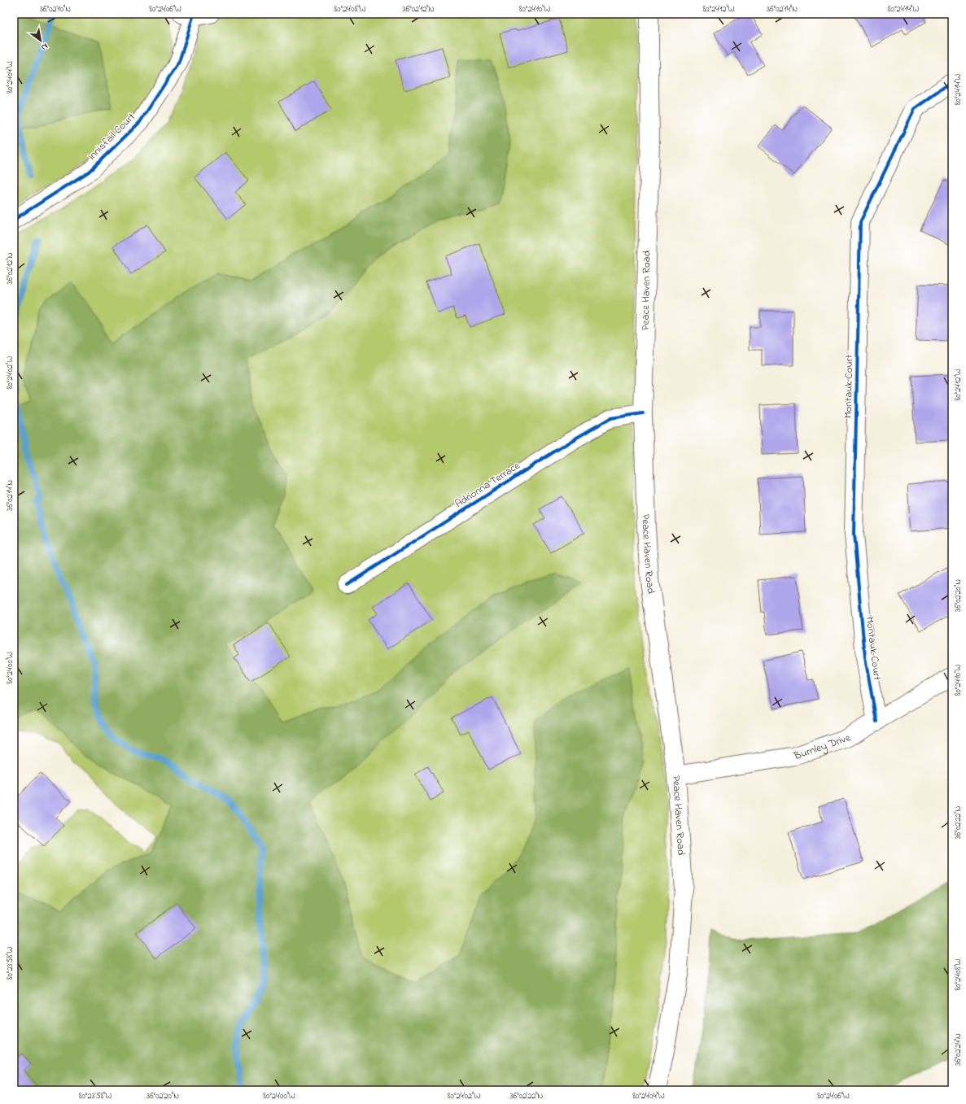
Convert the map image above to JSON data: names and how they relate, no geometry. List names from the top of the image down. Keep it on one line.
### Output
{"streets":{"street":["Innisfail Court","Peace Haven Road","Montauk Court","Adrionna Terrace","Burnley Drive"]},"crossings":[["Peace Haven Road","Adrionna Terrace"],["Peace Haven Road","Burnley Drive"],["Montauk Court","Burnley Drive"]],"north":"bottom right","coordinates":["36°02'10\"N","80°24'06\"W","80°24'08\"W","36°02'12\"N","80°24'10\"W","80°24'12\"W","36°02'14\"N","80°24'14\"W","80°24'04\"W","80°24'02\"W","36°02'20\"N","80°24'00\"W","36°02'22\"N","80°23'58\"W","36°02'24\"N"]}
